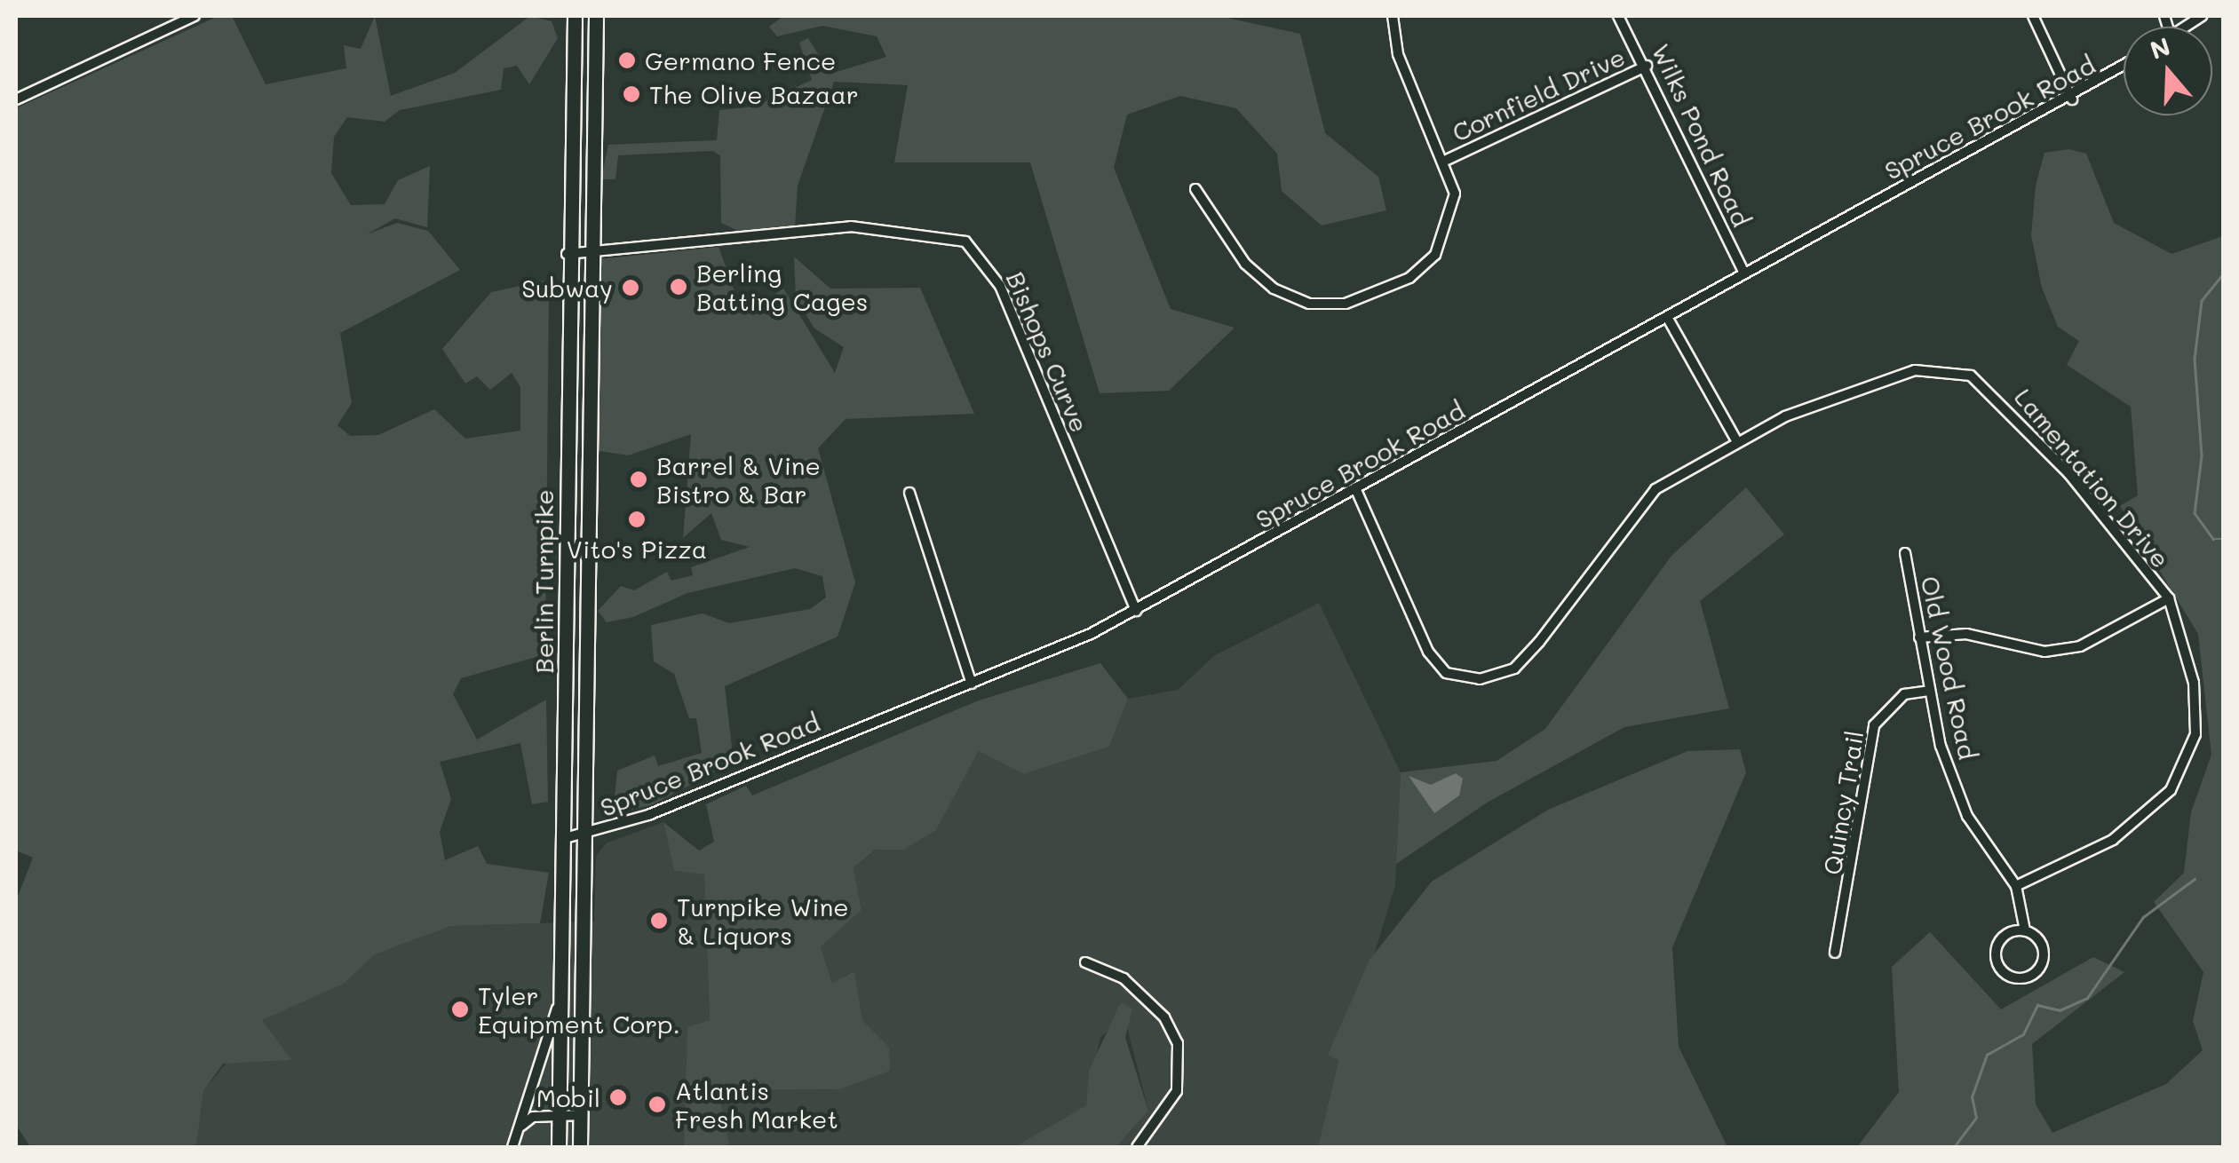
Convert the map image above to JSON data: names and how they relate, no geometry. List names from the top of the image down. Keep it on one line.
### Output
{"streets":{"highway":["Berlin Turnpike"],"street":["Cornfield Drive","Spruce Brook Road","Wilks Pond Road","Bishops Curve","Lamentation Drive","Old Wood Road","Quincy Trail"]},"crossings":[["Cornfield Drive","Wilks Pond Road"],["Spruce Brook Road","Wilks Pond Road"],["Spruce Brook Road","Bishops Curve"],["Spruce Brook Road","Lamentation Drive"],["Spruce Brook Road","Berlin Turnpike"],["Bishops Curve","Berlin Turnpike"],["Lamentation Drive","Old Wood Road"],["Old Wood Road","Quincy Trail"]],"places":["Germano Fence","The Olive Bazaar","Berling Batting Cages","Subway","Barrel & Vine Bistro & Bar","Vito's Pizza","Turnpike Wine & Liquors","Tyler Equipment Corp.","Mobil","Atlantis Fresh Market"],"north":"top"}
